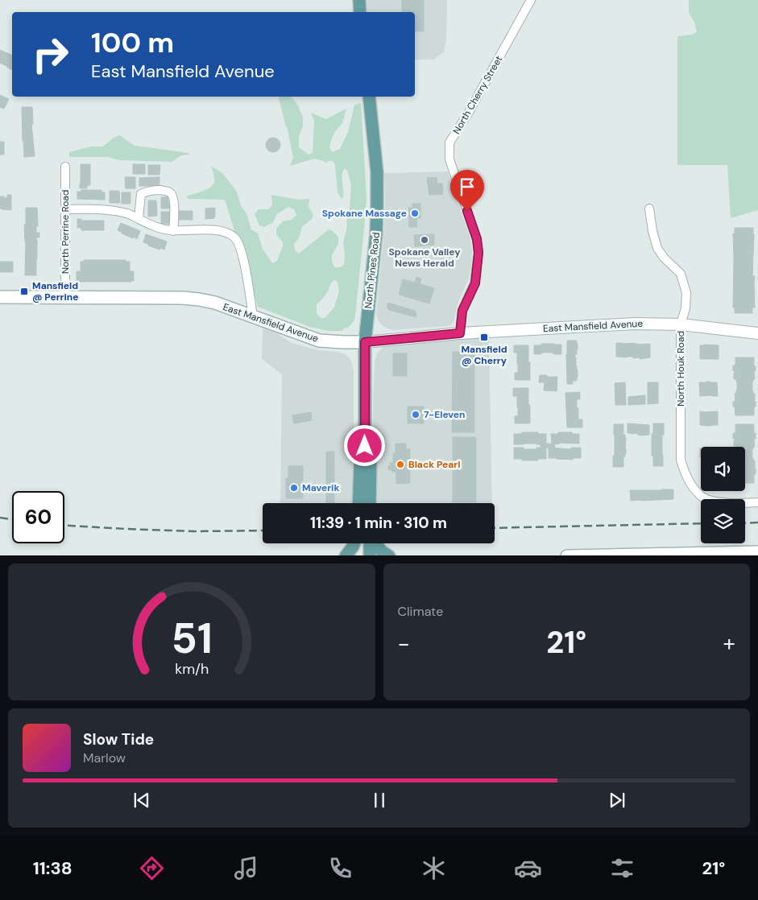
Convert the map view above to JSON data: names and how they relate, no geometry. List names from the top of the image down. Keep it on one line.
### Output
{"streets":{"main road":["North Pines Road","East Mansfield Avenue"],"street":["North Cherry Street","North Perrine Road","North Houk Road"]},"crossings":[["North Cherry Street","East Mansfield Avenue"],["North Perrine Road","East Mansfield Avenue"],["North Pines Road","East Mansfield Avenue"],["East Mansfield Avenue","North Houk Road"]],"places":{"other":["Spokane Massage","Spokane Valley News Herald","7-Eleven","Black Pearl","Maverik"],"transit":["Mansfield @ Perrine","Mansfield @ Cherry"]},"page":{"turn":["100 m","East Mansfield Avenue"],"limit":"60","trip":"11:39 · 1 min · 310 m","tile":"Climate","heat":["−","21°","+"],"song":["Slow Tide","Marlow"],"tabs":["11:38","21°"],"gauge":["51","km/h"]}}
